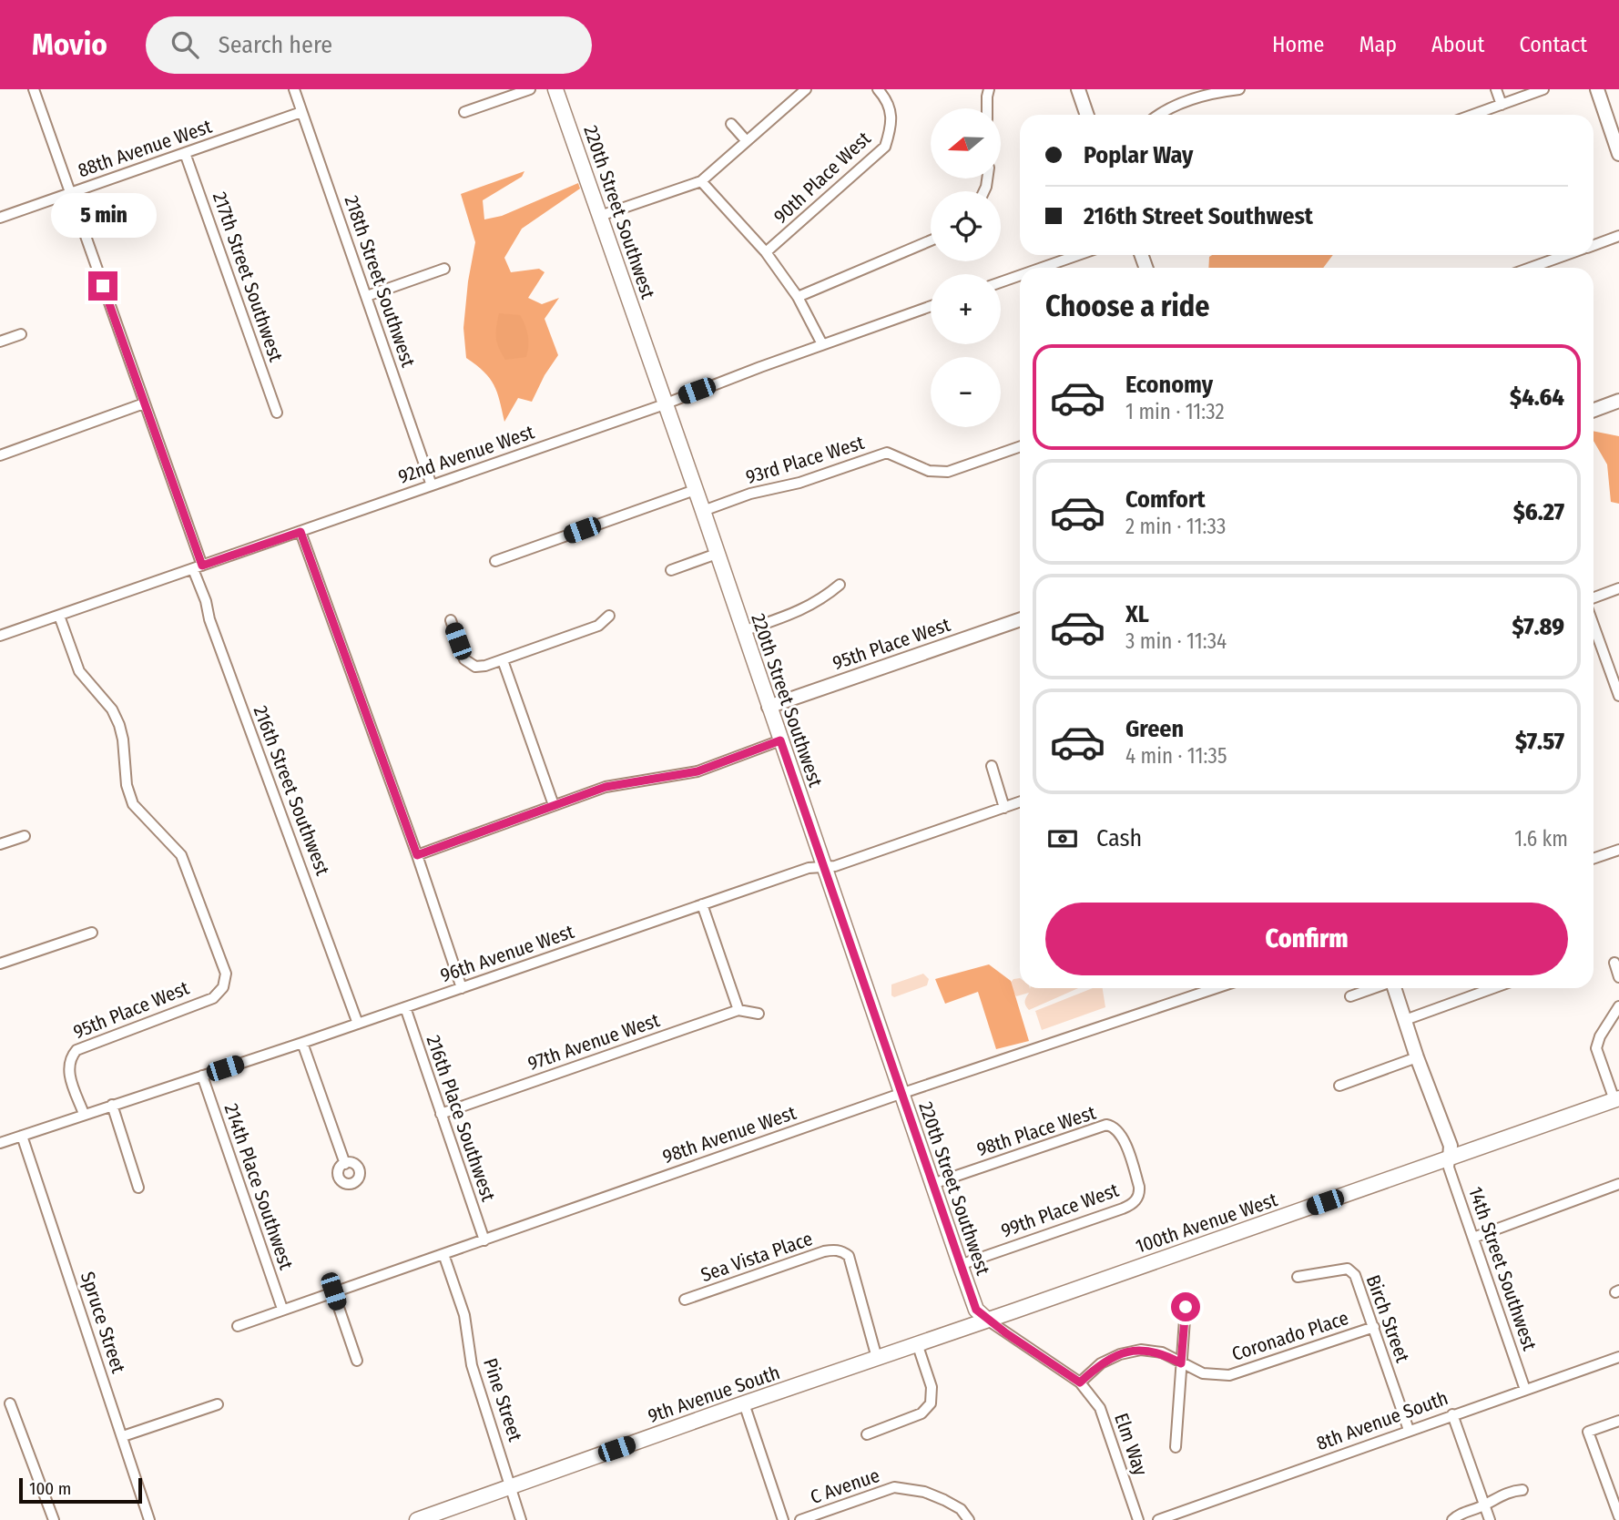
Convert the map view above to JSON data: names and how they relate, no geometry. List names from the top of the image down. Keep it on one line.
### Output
{"streets":{"main road":["220th Street Southwest","100th Avenue West","9th Avenue South"],"street":["88th Avenue West","90th Place West","217th Street Southwest","218th Street Southwest","92nd Avenue West","93rd Place West","95th Place West","216th Street Southwest","96th Avenue West","97th Avenue West","216th Place Southwest","98th Place West","98th Avenue West","214th Place Southwest","99th Place West","Sea Vista Place","14th Street Southwest","Birch Street","Spruce Street","Coronado Place","Pine Street","8th Avenue South","Elm Way","C Avenue"]},"crossings":[["88th Avenue West","217th Street Southwest"],["88th Avenue West","218th Street Southwest"],["88th Avenue West","216th Street Southwest"],["220th Street Southwest","92nd Avenue West"],["220th Street Southwest","93rd Place West"],["220th Street Southwest","95th Place West"],["220th Street Southwest","96th Avenue West"],["220th Street Southwest","98th Place West"],["220th Street Southwest","98th Avenue West"],["220th Street Southwest","99th Place West"],["220th Street Southwest","100th Avenue West"],["220th Street Southwest","9th Avenue South"],["220th Street Southwest","Elm Way"],["218th Street Southwest","92nd Avenue West"],["92nd Avenue West","95th Place West"],["92nd Avenue West","216th Street Southwest"],["95th Place West","96th Avenue West"],["216th Street Southwest","96th Avenue West"],["96th Avenue West","216th Place Southwest"],["96th Avenue West","214th Place Southwest"],["96th Avenue West","Spruce Street"],["97th Avenue West","216th Place Southwest"],["216th Place Southwest","98th Avenue West"],["98th Place West","99th Place West"],["98th Avenue West","214th Place Southwest"],["98th Avenue West","Pine Street"],["100th Avenue West","14th Street Southwest"],["100th Avenue West","9th Avenue South"],["100th Avenue West","Elm Way"],["Sea Vista Place","9th Avenue South"],["14th Street Southwest","8th Avenue South"],["Birch Street","Coronado Place"],["Birch Street","8th Avenue South"],["Coronado Place","Elm Way"],["9th Avenue South","Pine Street"],["9th Avenue South","Elm Way"]],"scale_bar":"100 m","north":"left","page":{"header":"Movio","search":"Search here","nav":["Home","Map","About","Contact"],"map_buttons":["+","−"],"banner":["Poplar Way","216th Street Southwest"],"bubble":"5 min","heading":"Choose a ride","list":[{"name":"Economy","note":"1 min · 11:32","value":"$4.64"},{"name":"Comfort","note":"2 min · 11:33","value":"$6.27"},{"name":"XL","note":"3 min · 11:34","value":"$7.89"},{"name":"Green","note":"4 min · 11:35","value":"$7.57"}],"pay":["Cash","1.6 km"],"buttons":"Confirm","scale":"100 m"}}
